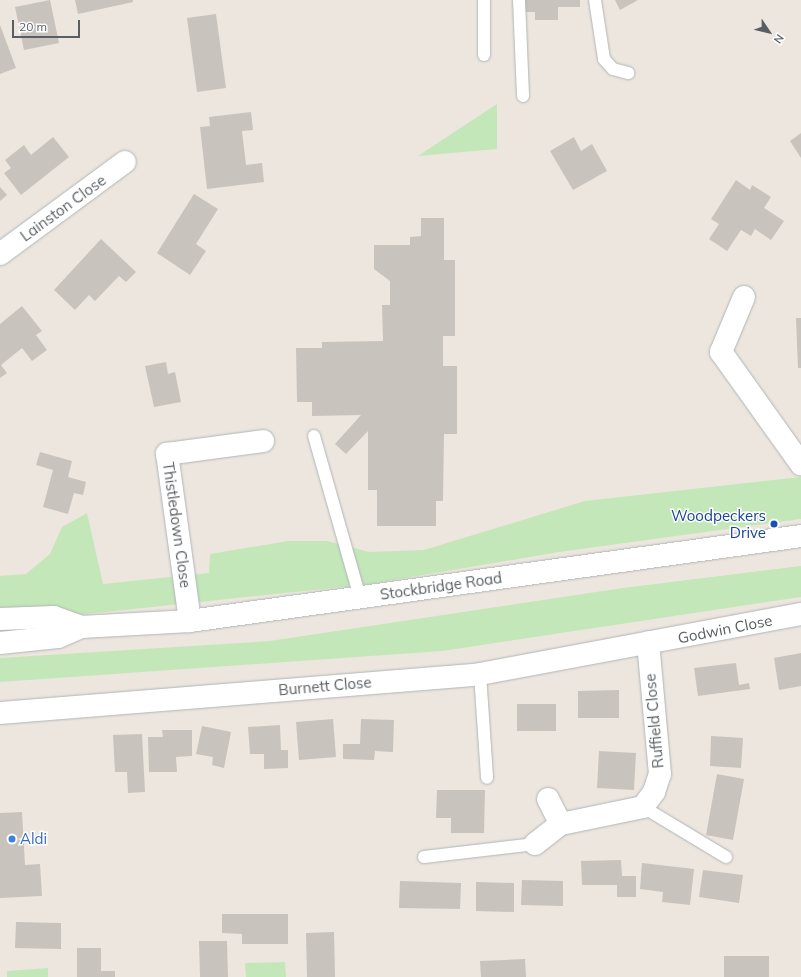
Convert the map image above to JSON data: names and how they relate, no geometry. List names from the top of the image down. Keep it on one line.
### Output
{"streets":{"street":["Lainston Close","Thistledown Close","Stockbridge Road","Godwin Close","Burnett Close","Ruffield Close"]},"crossings":[["Thistledown Close","Stockbridge Road"],["Godwin Close","Burnett Close"],["Godwin Close","Ruffield Close"],["Burnett Close","Ruffield Close"]],"places":["Woodpeckers Drive","Aldi"],"scale_bar":"20 m","north":"bottom right"}
